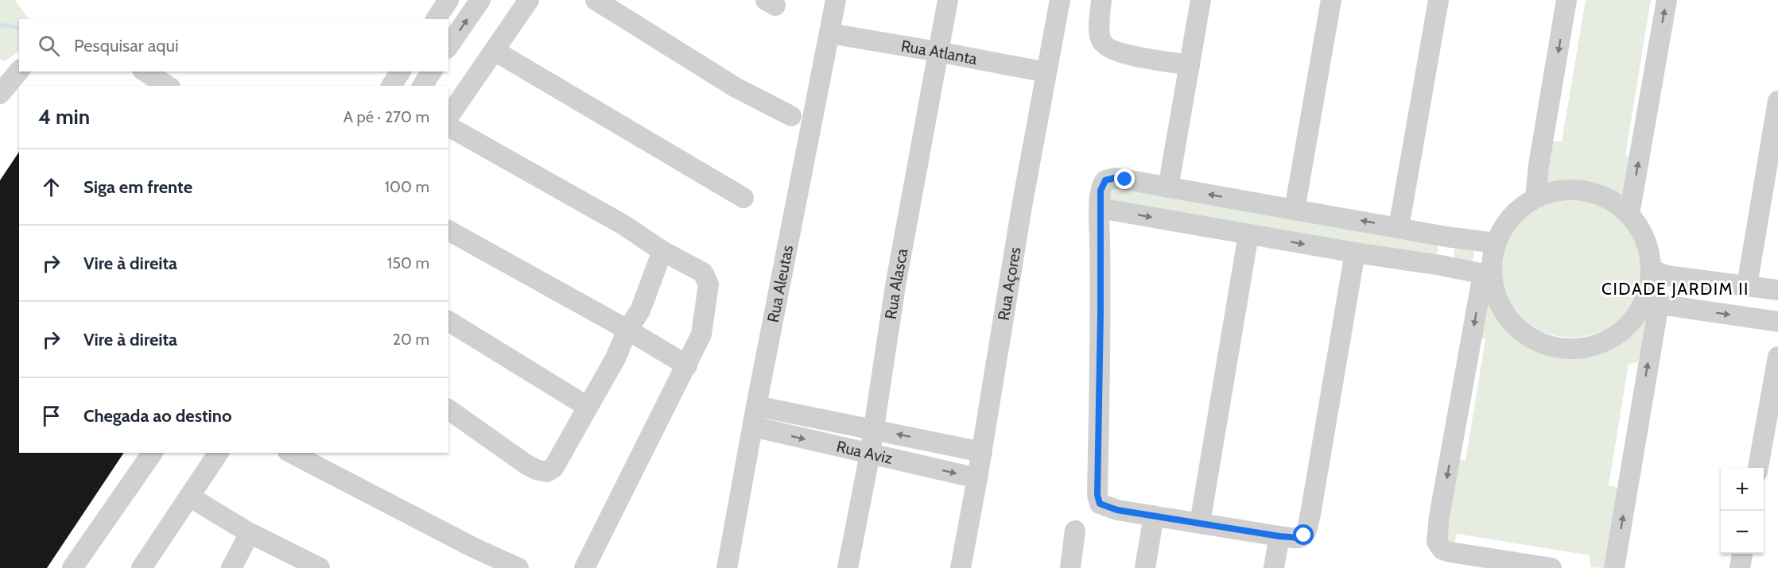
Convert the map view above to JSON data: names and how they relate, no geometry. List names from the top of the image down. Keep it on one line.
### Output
{"streets":{"street":["Rua Atlanta","Rua Aleutas","Rua Alasca","Rua Açores","Rua Aviz"]},"crossings":[["Rua Atlanta","Rua Aleutas"],["Rua Atlanta","Rua Alasca"],["Rua Atlanta","Rua Açores"],["Rua Aleutas","Rua Aviz"],["Rua Alasca","Rua Aviz"],["Rua Açores","Rua Aviz"]],"districts":["CIDADE JARDIM II"],"page":{"search":"Pesquisar aqui","heading":["4 min","A pé · 270 m"],"list":[["Siga em frente","100 m"],["Vire à direita","150 m"],["Vire à direita","20 m"],"Chegada ao destino"],"map_buttons":["+","−"]}}
